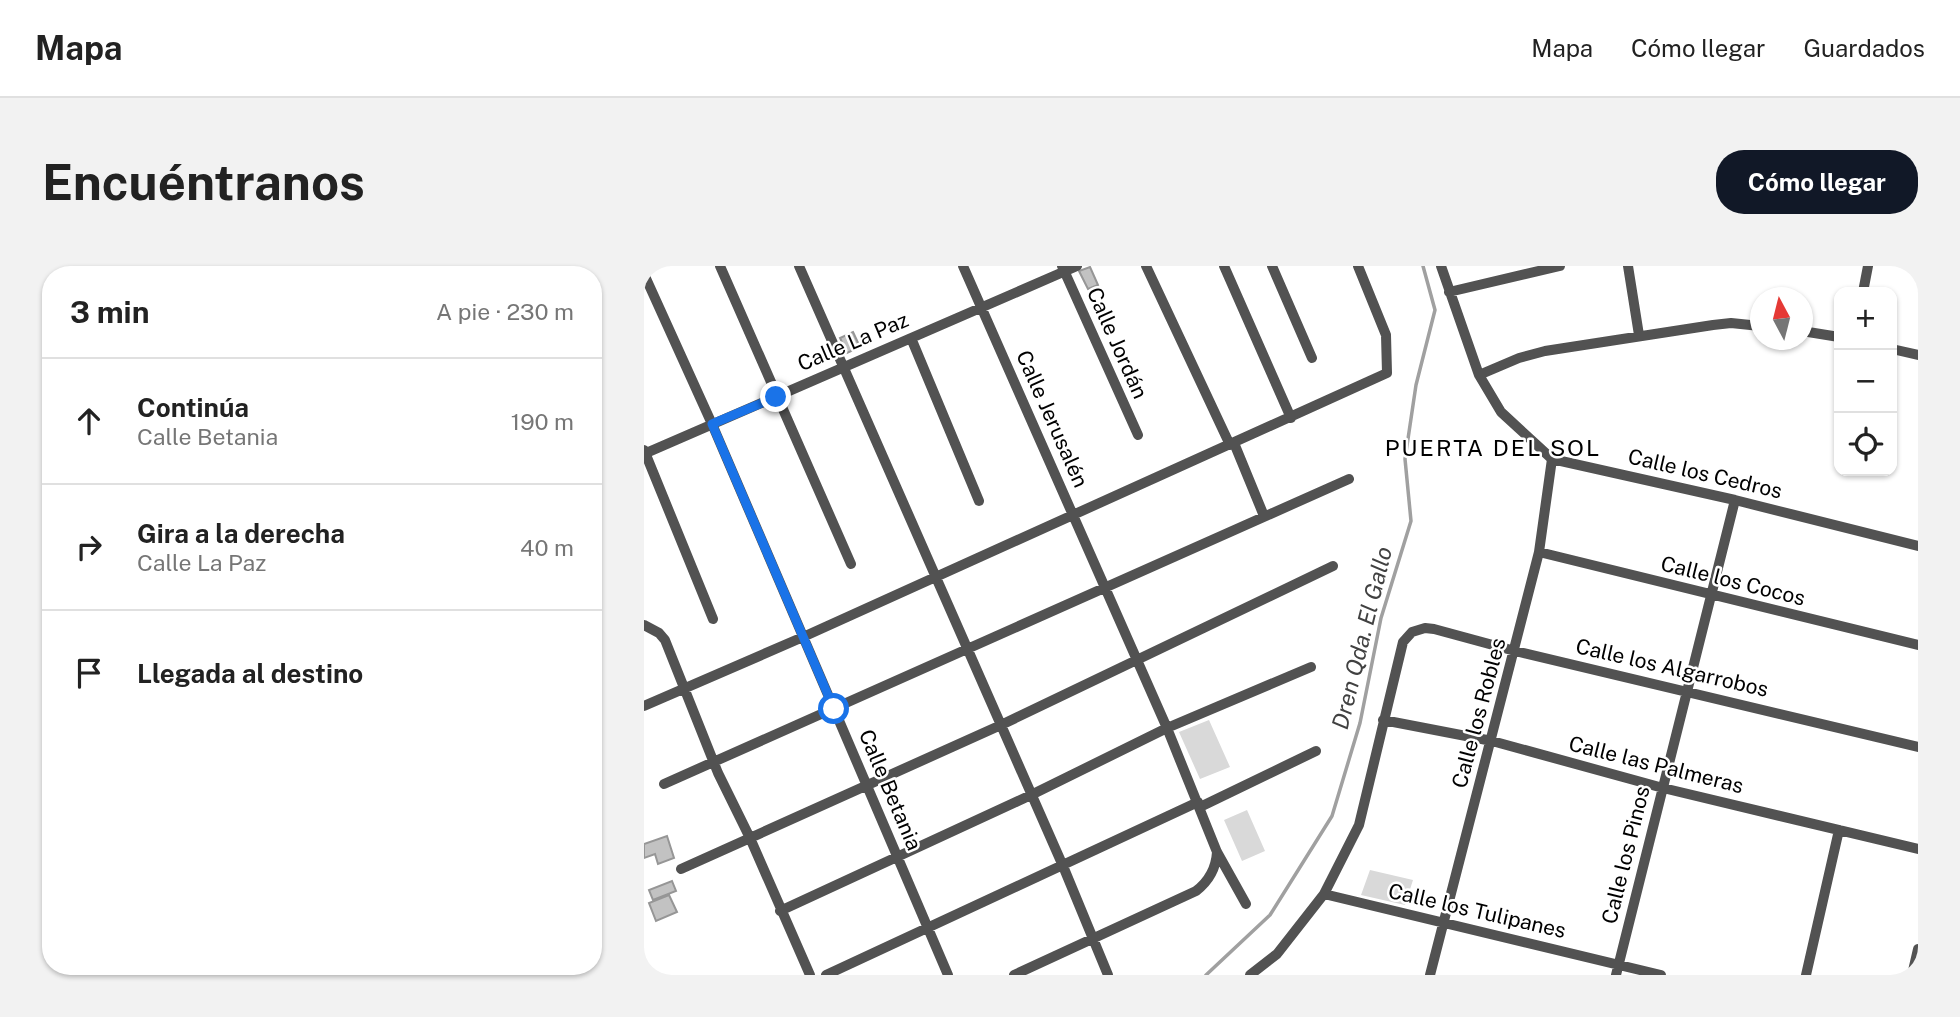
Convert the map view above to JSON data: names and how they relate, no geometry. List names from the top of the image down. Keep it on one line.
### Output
{"streets":{"street":["Calle La Paz","Calle Jordán","Calle Jerusalén","Calle los Cedros","Calle los Cocos","Calle los Algarrobos","Calle los Robles","Calle las Palmeras","Calle Betania","Calle los Pinos","Calle los Tulipanes"]},"crossings":[["Calle La Paz","Calle Jordán"],["Calle La Paz","Calle Jerusalén"],["Calle La Paz","Calle Betania"],["Calle los Cedros","Calle los Robles"],["Calle los Cedros","Calle los Pinos"],["Calle los Cocos","Calle los Robles"],["Calle los Cocos","Calle los Pinos"],["Calle los Algarrobos","Calle los Robles"],["Calle los Algarrobos","Calle las Palmeras"],["Calle los Algarrobos","Calle los Pinos"],["Calle los Robles","Calle las Palmeras"],["Calle los Robles","Calle los Tulipanes"],["Calle las Palmeras","Calle los Pinos"],["Calle los Pinos","Calle los Tulipanes"]],"districts":["PUERTA DEL SOL"],"water":["Dren Qda. El Gallo"],"north":"top","page":{"header":"Mapa","nav":["Mapa","Cómo llegar","Guardados"],"buttons":"Cómo llegar","title":"Encuéntranos","heading":["3 min","A pie · 230 m"],"map_buttons":["+","−"],"list":[["Continúa","Calle Betania","190 m"],["Gira a la derecha","Calle La Paz","40 m"],"Llegada al destino"]}}
